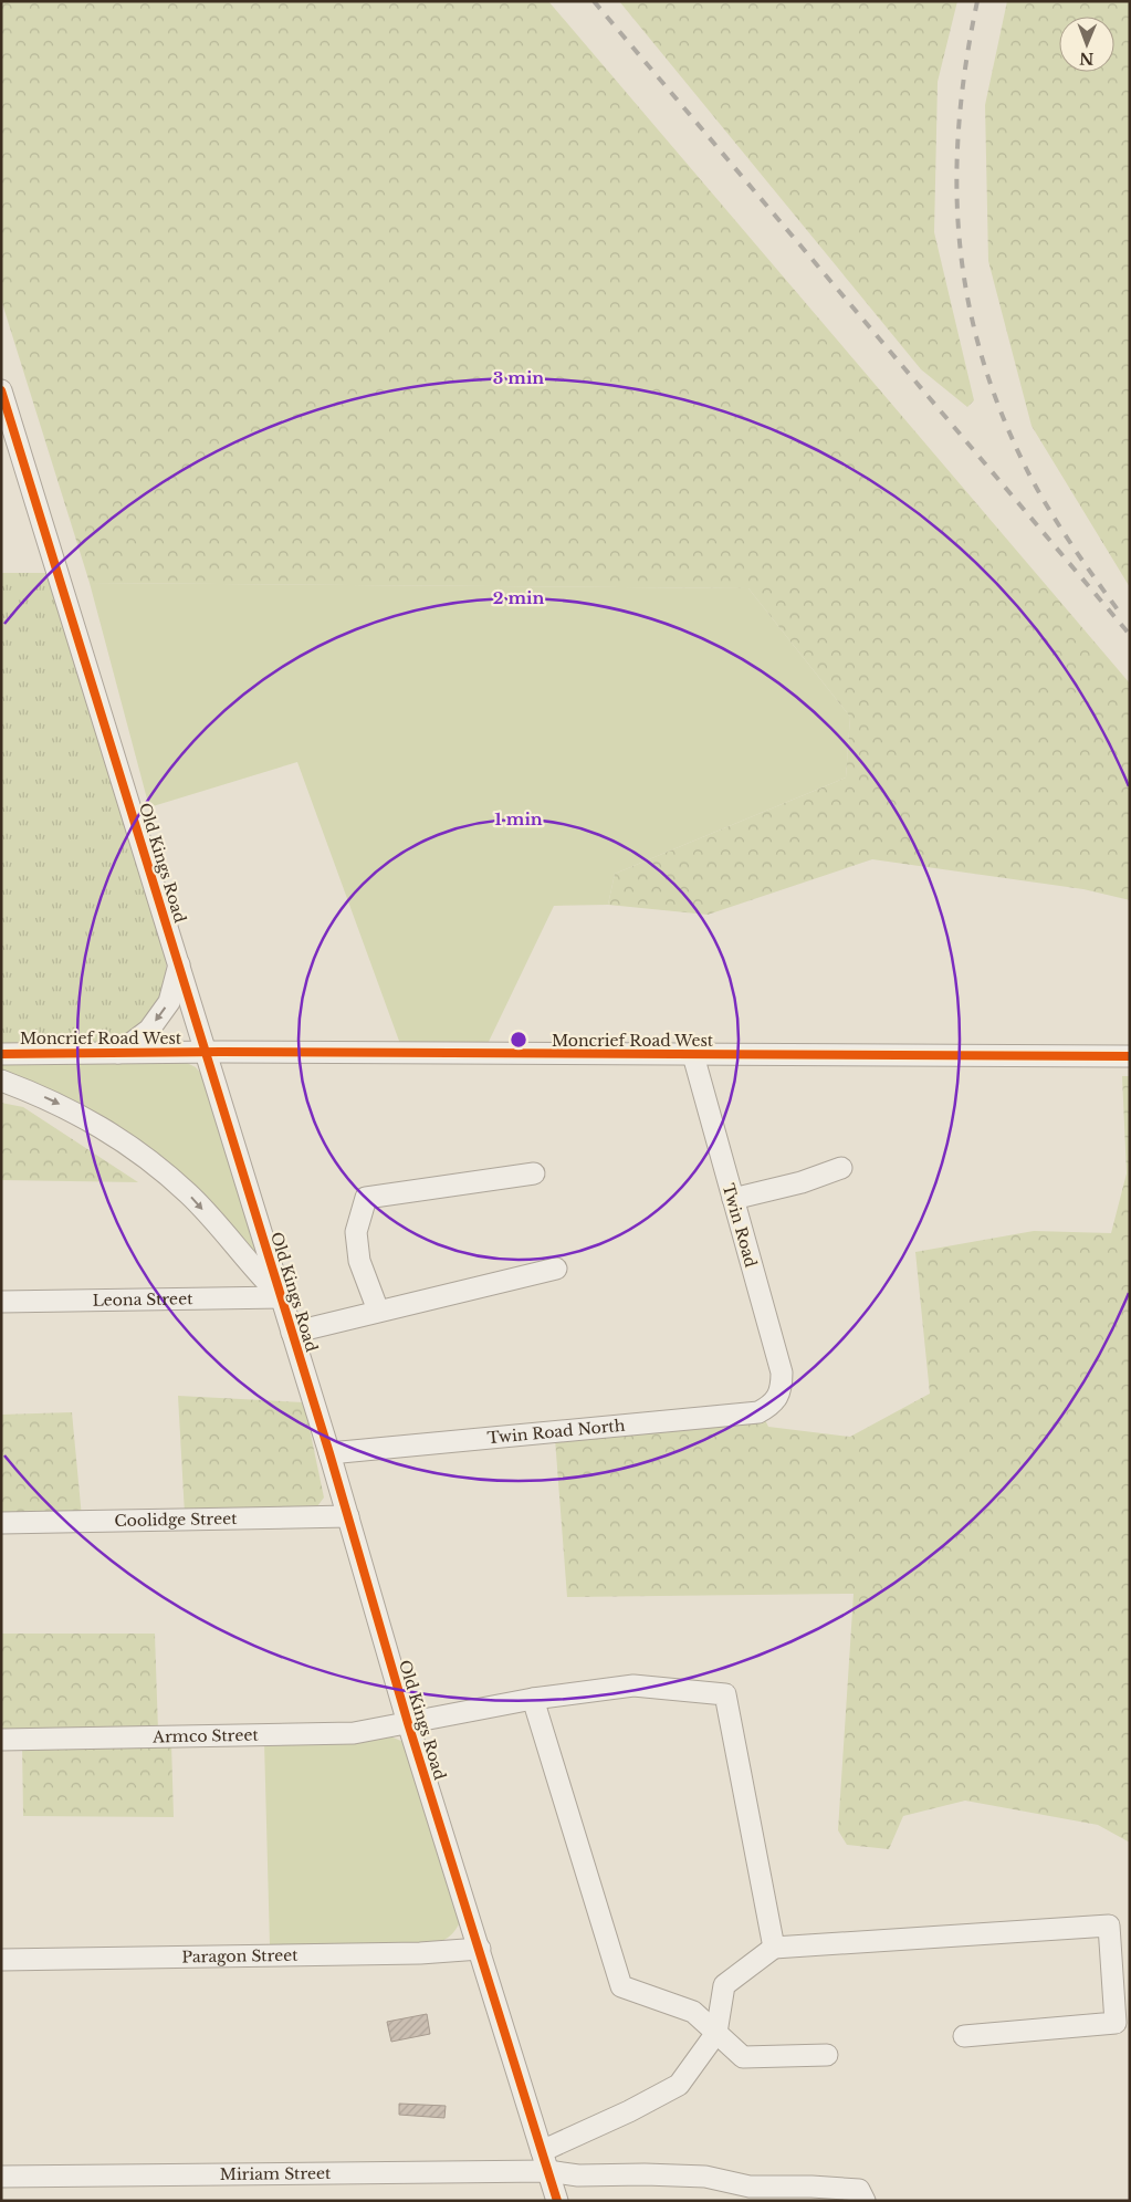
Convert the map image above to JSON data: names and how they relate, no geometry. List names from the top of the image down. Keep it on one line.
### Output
{"streets":{"street":["Old Kings Road","Moncrief Road West","Twin Road","Leona Street","Twin Road North","Coolidge Street","Armco Street","Paragon Street","Miriam Street"]},"crossings":[["Old Kings Road","Moncrief Road West"],["Old Kings Road","Leona Street"],["Old Kings Road","Twin Road North"],["Old Kings Road","Coolidge Street"],["Old Kings Road","Armco Street"],["Old Kings Road","Paragon Street"],["Old Kings Road","Miriam Street"],["Moncrief Road West","Twin Road"],["Twin Road","Twin Road North"]],"north":"bottom","rings":["3 min","2 min","1 min"]}
